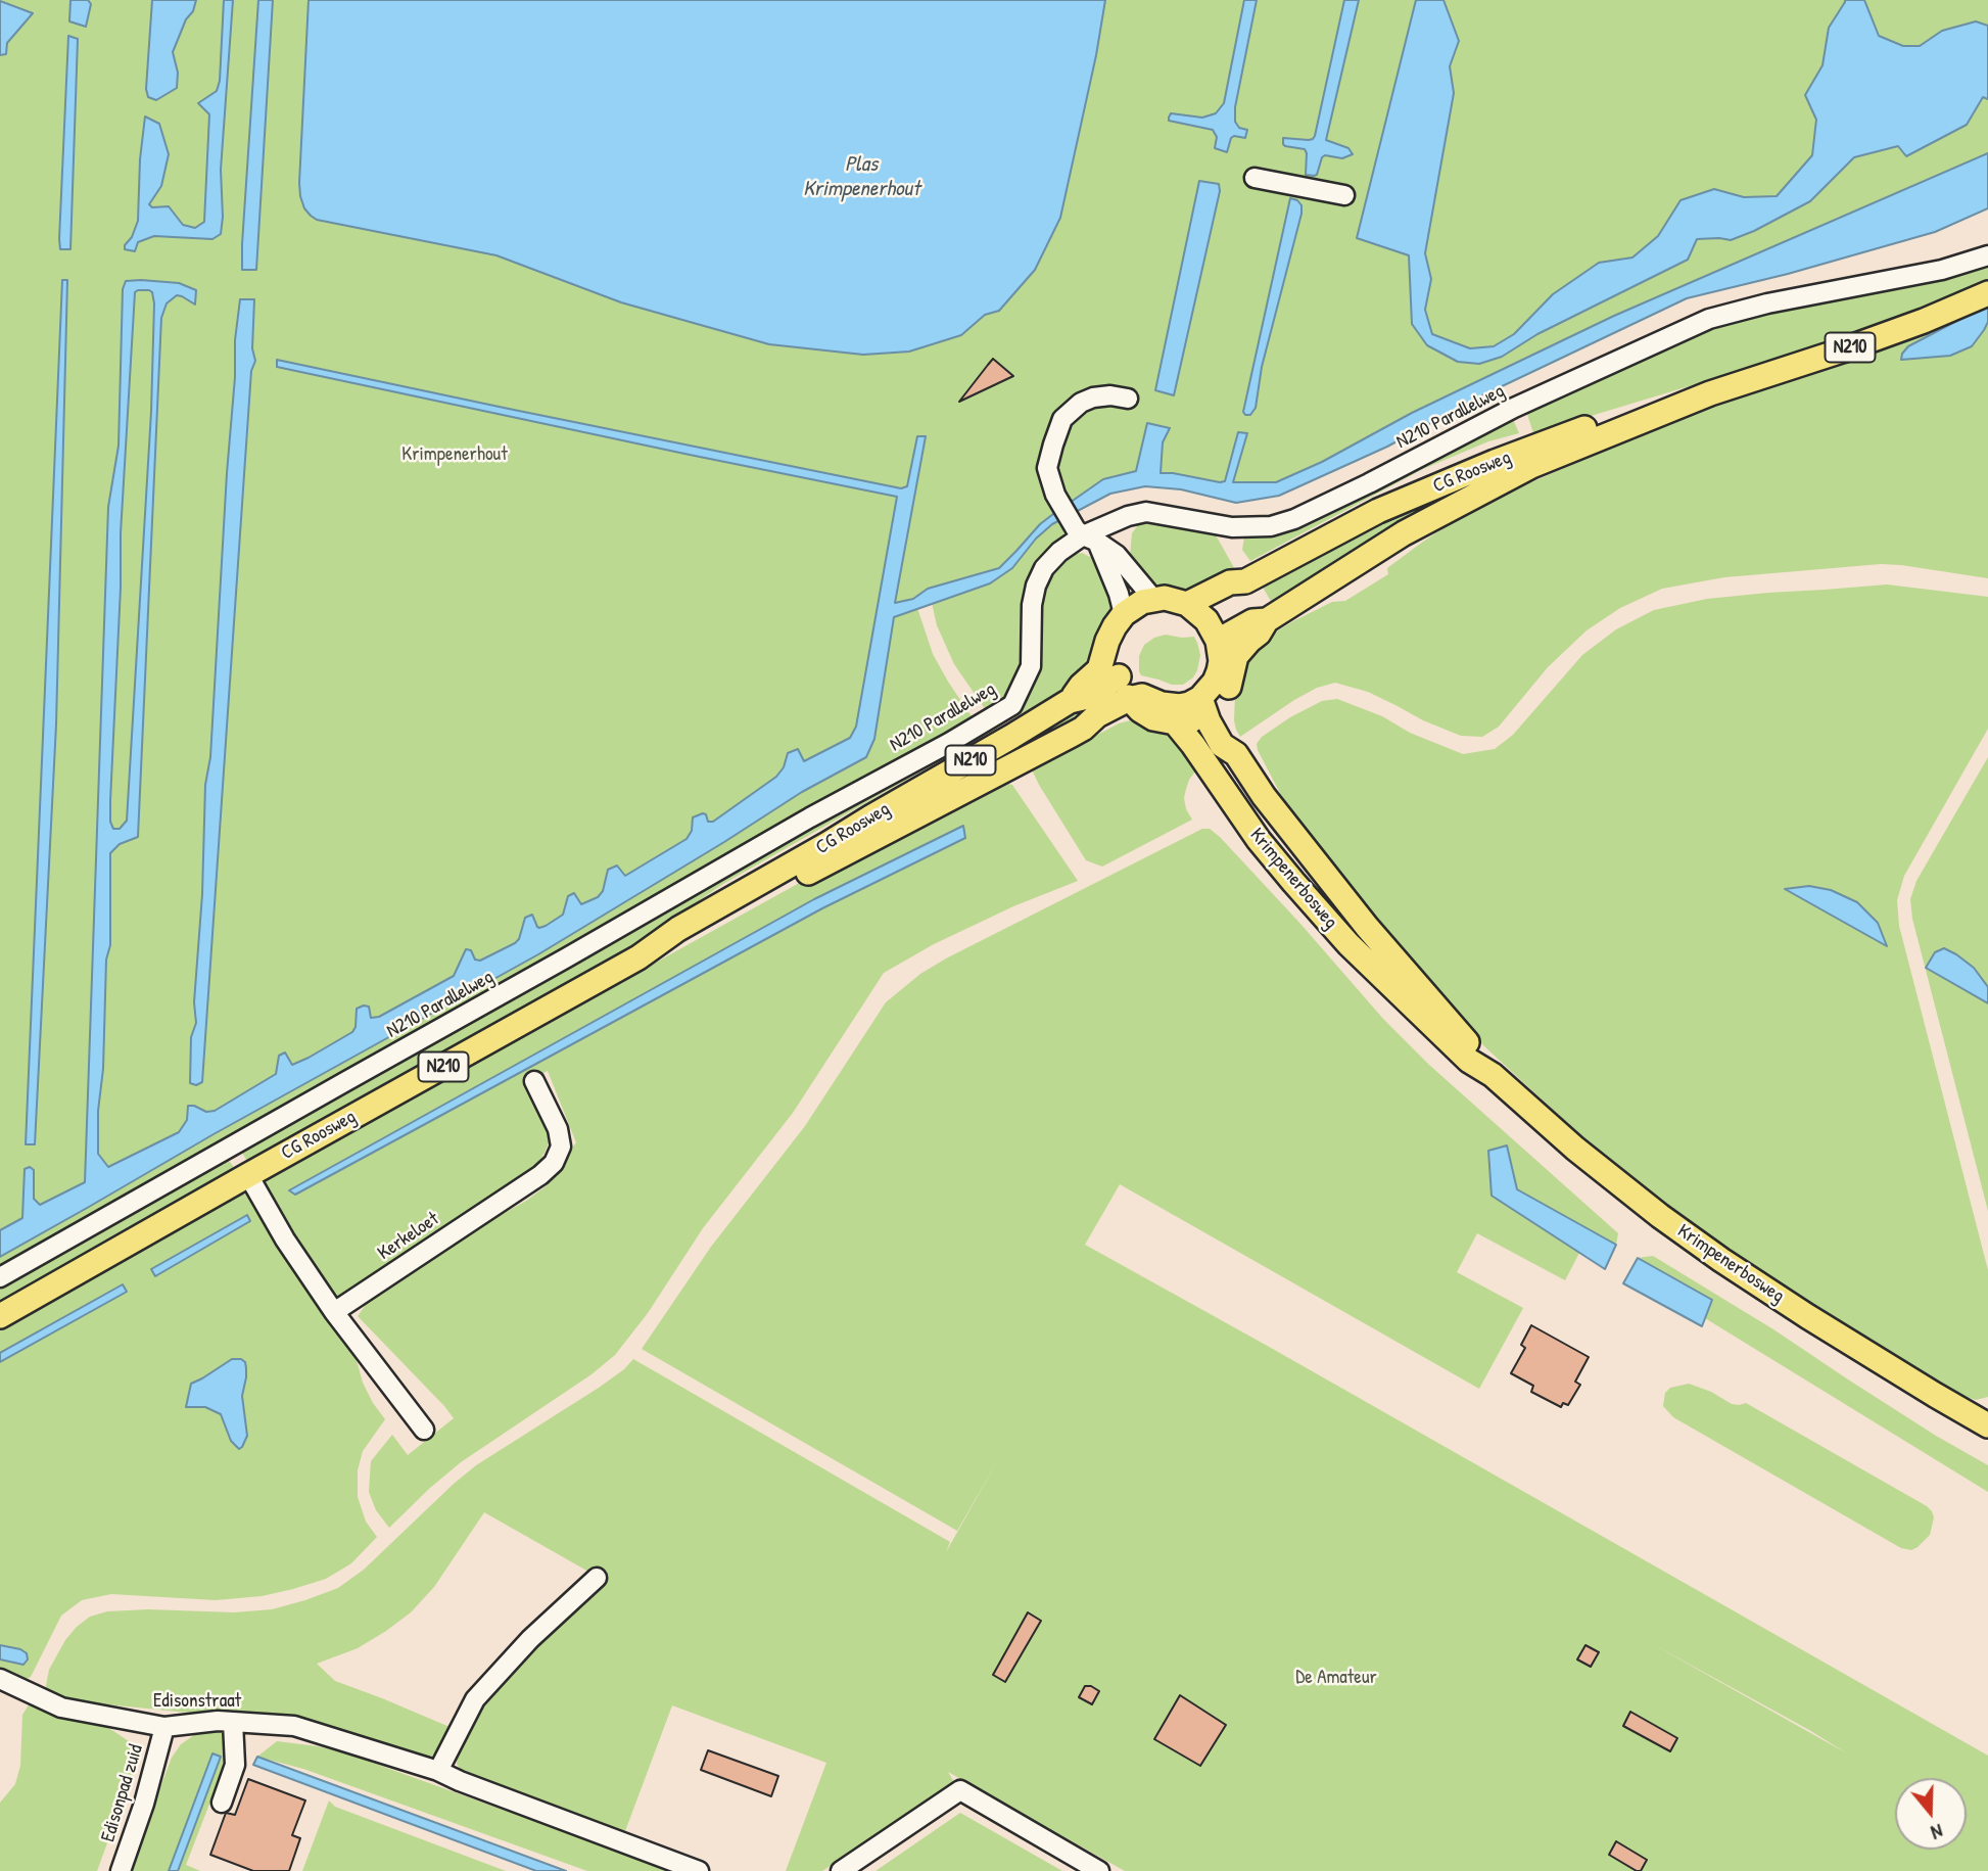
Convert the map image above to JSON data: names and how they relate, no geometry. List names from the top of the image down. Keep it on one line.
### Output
{"streets":{"main road":["N210","CG Roosweg","Krimpenerbosweg"],"street":["N210 Parallelweg","Kerkeloet","Edisonstraat","Edisonpad zuid"]},"crossings":[["N210","CG Roosweg"],["CG Roosweg","Krimpenerbosweg"],["Edisonstraat","Edisonpad zuid"]],"water":["Plas Krimpenerhout"],"parks":["Krimpenerhout","De Amateur"],"north":"bottom"}
